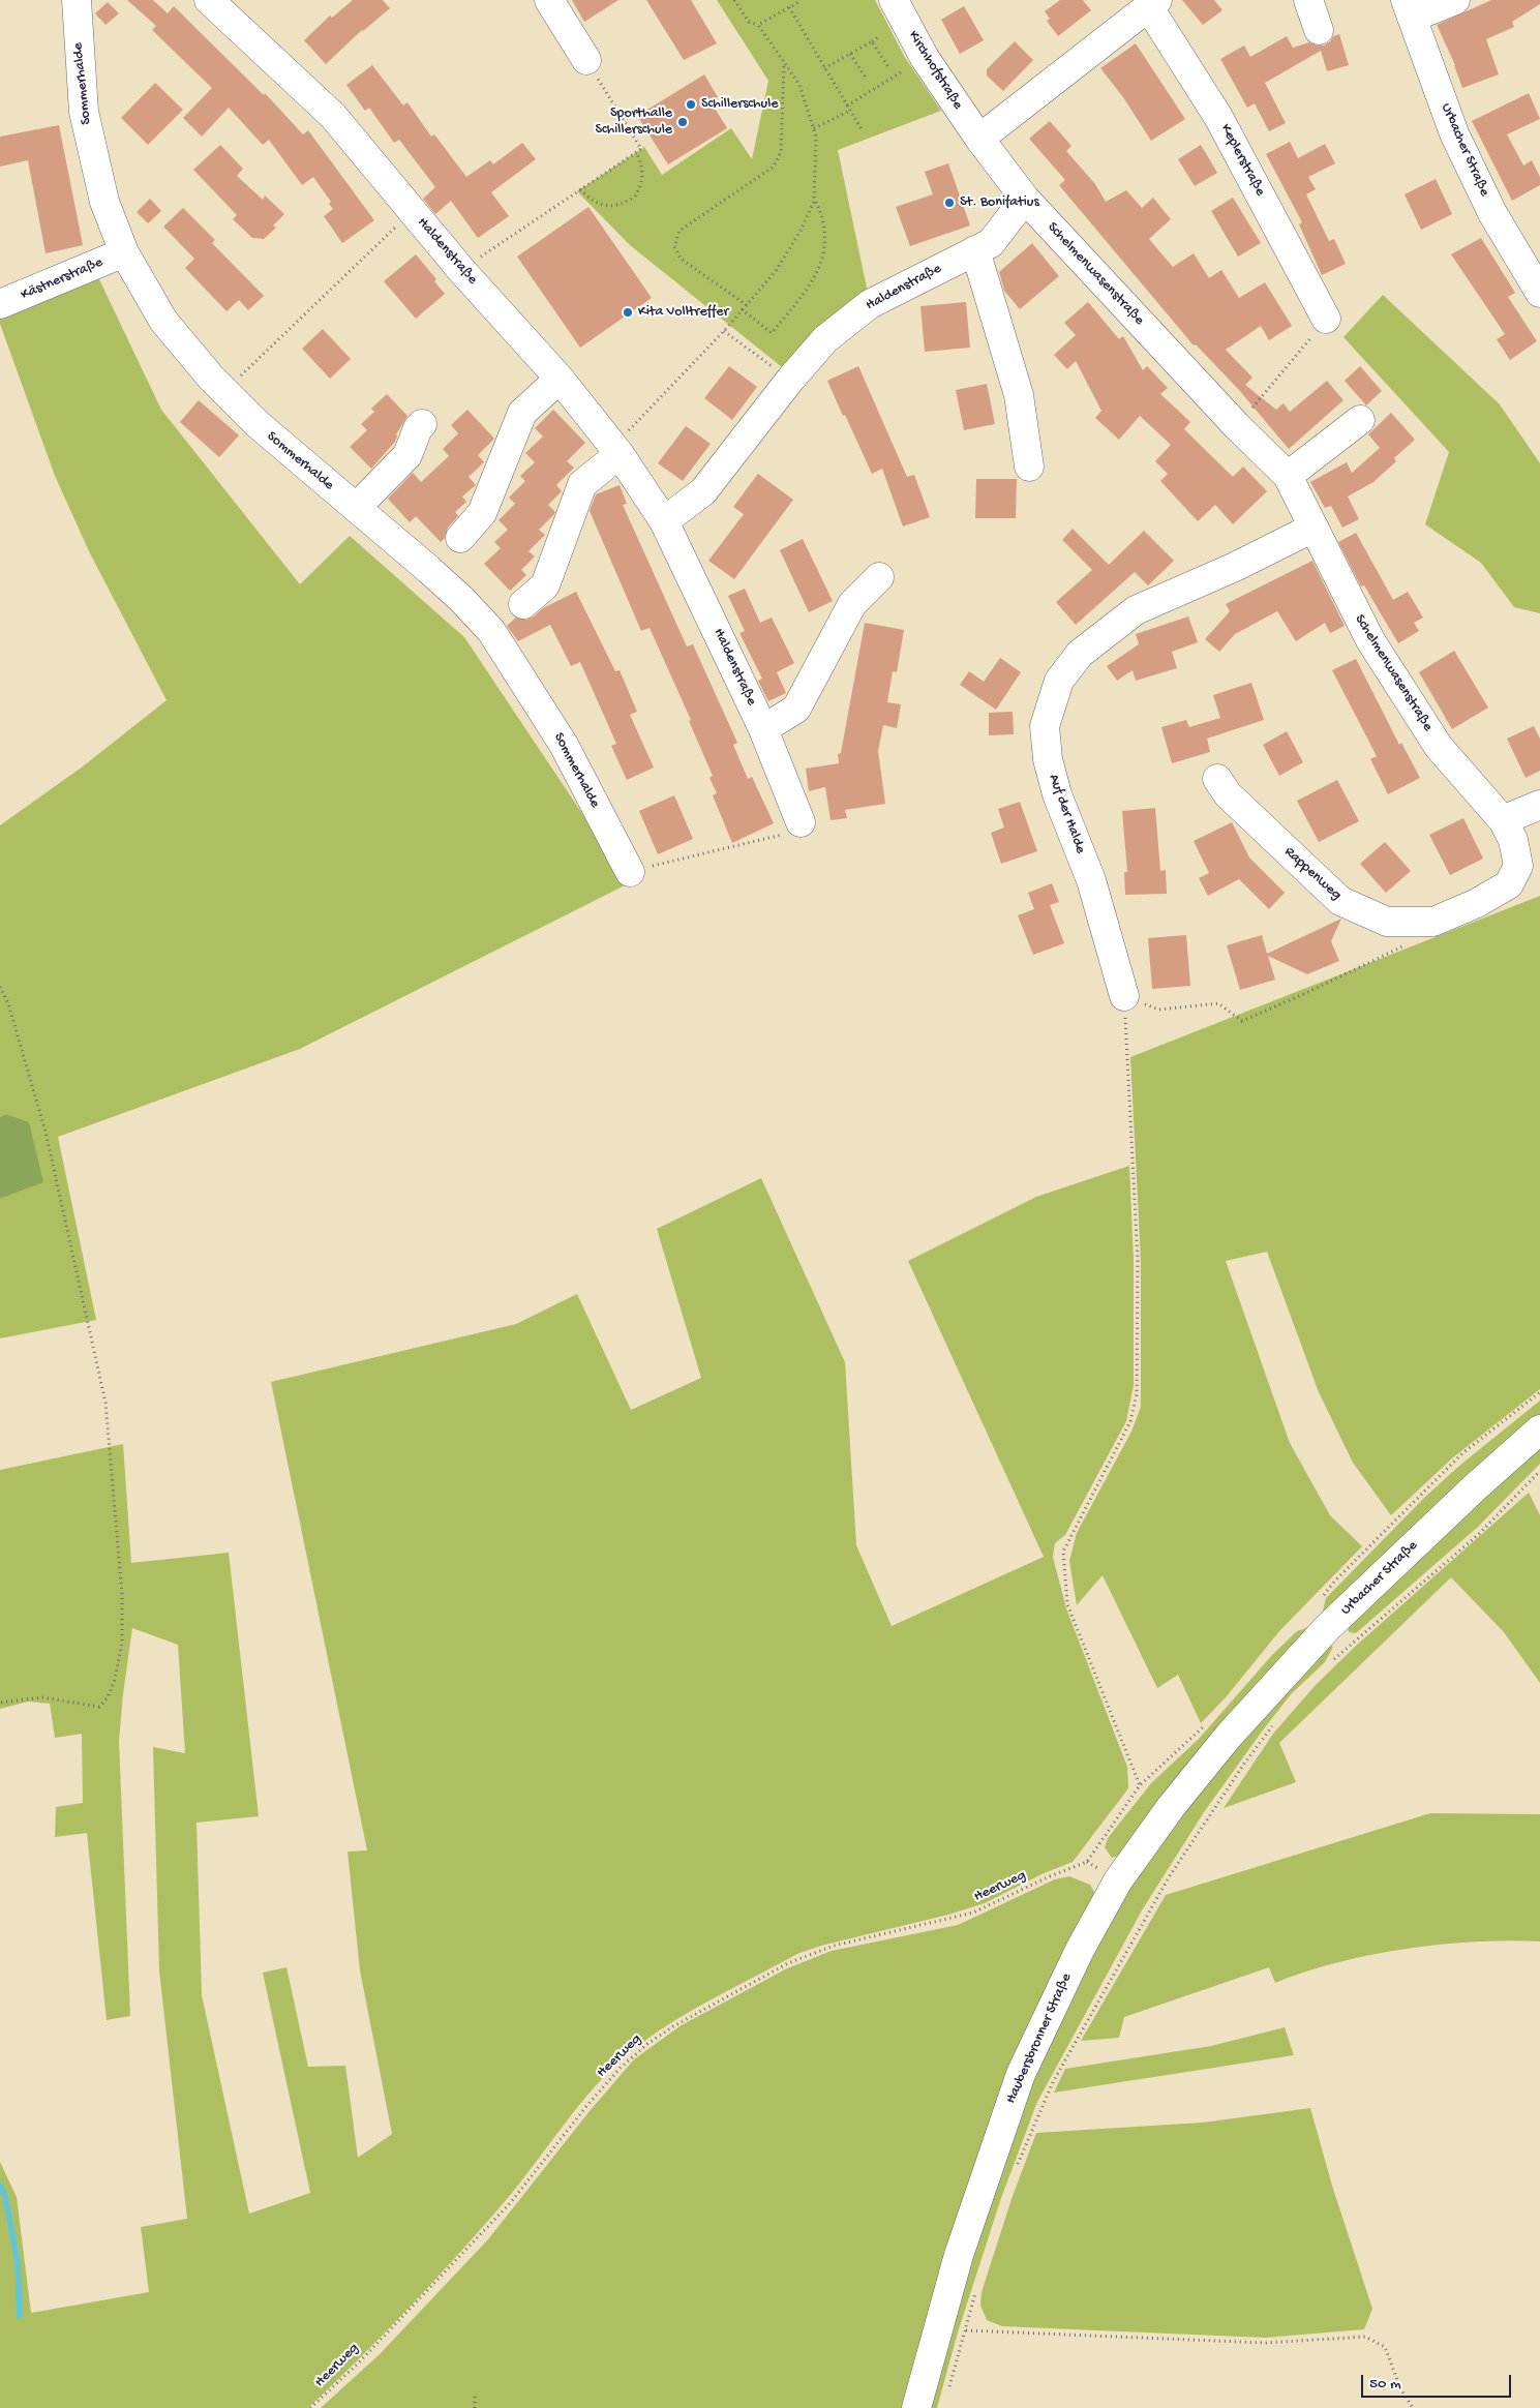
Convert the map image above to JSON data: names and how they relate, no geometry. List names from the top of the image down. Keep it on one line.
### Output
{"streets":{"street":["Kirchhofstraße","Sommerhalde","Urbacher Straße","Keplerstraße","Haldenstraße","Schelmenwasenstraße","Kästnerstraße","Auf der Halde","Rappenweg","Haubersbronner Straße"],"path":["Heerweg"]},"crossings":[["Kirchhofstraße","Schelmenwasenstraße"],["Sommerhalde","Kästnerstraße"],["Urbacher Straße","Haubersbronner Straße"],["Haldenstraße","Schelmenwasenstraße"],["Schelmenwasenstraße","Auf der Halde"],["Schelmenwasenstraße","Rappenweg"],["Auf der Halde","Heerweg"]],"places":["Schillerschule","Sporthalle Schillerschule","St. Bonifatius","Kita Volltreffer"],"scale_bar":"50 m"}
